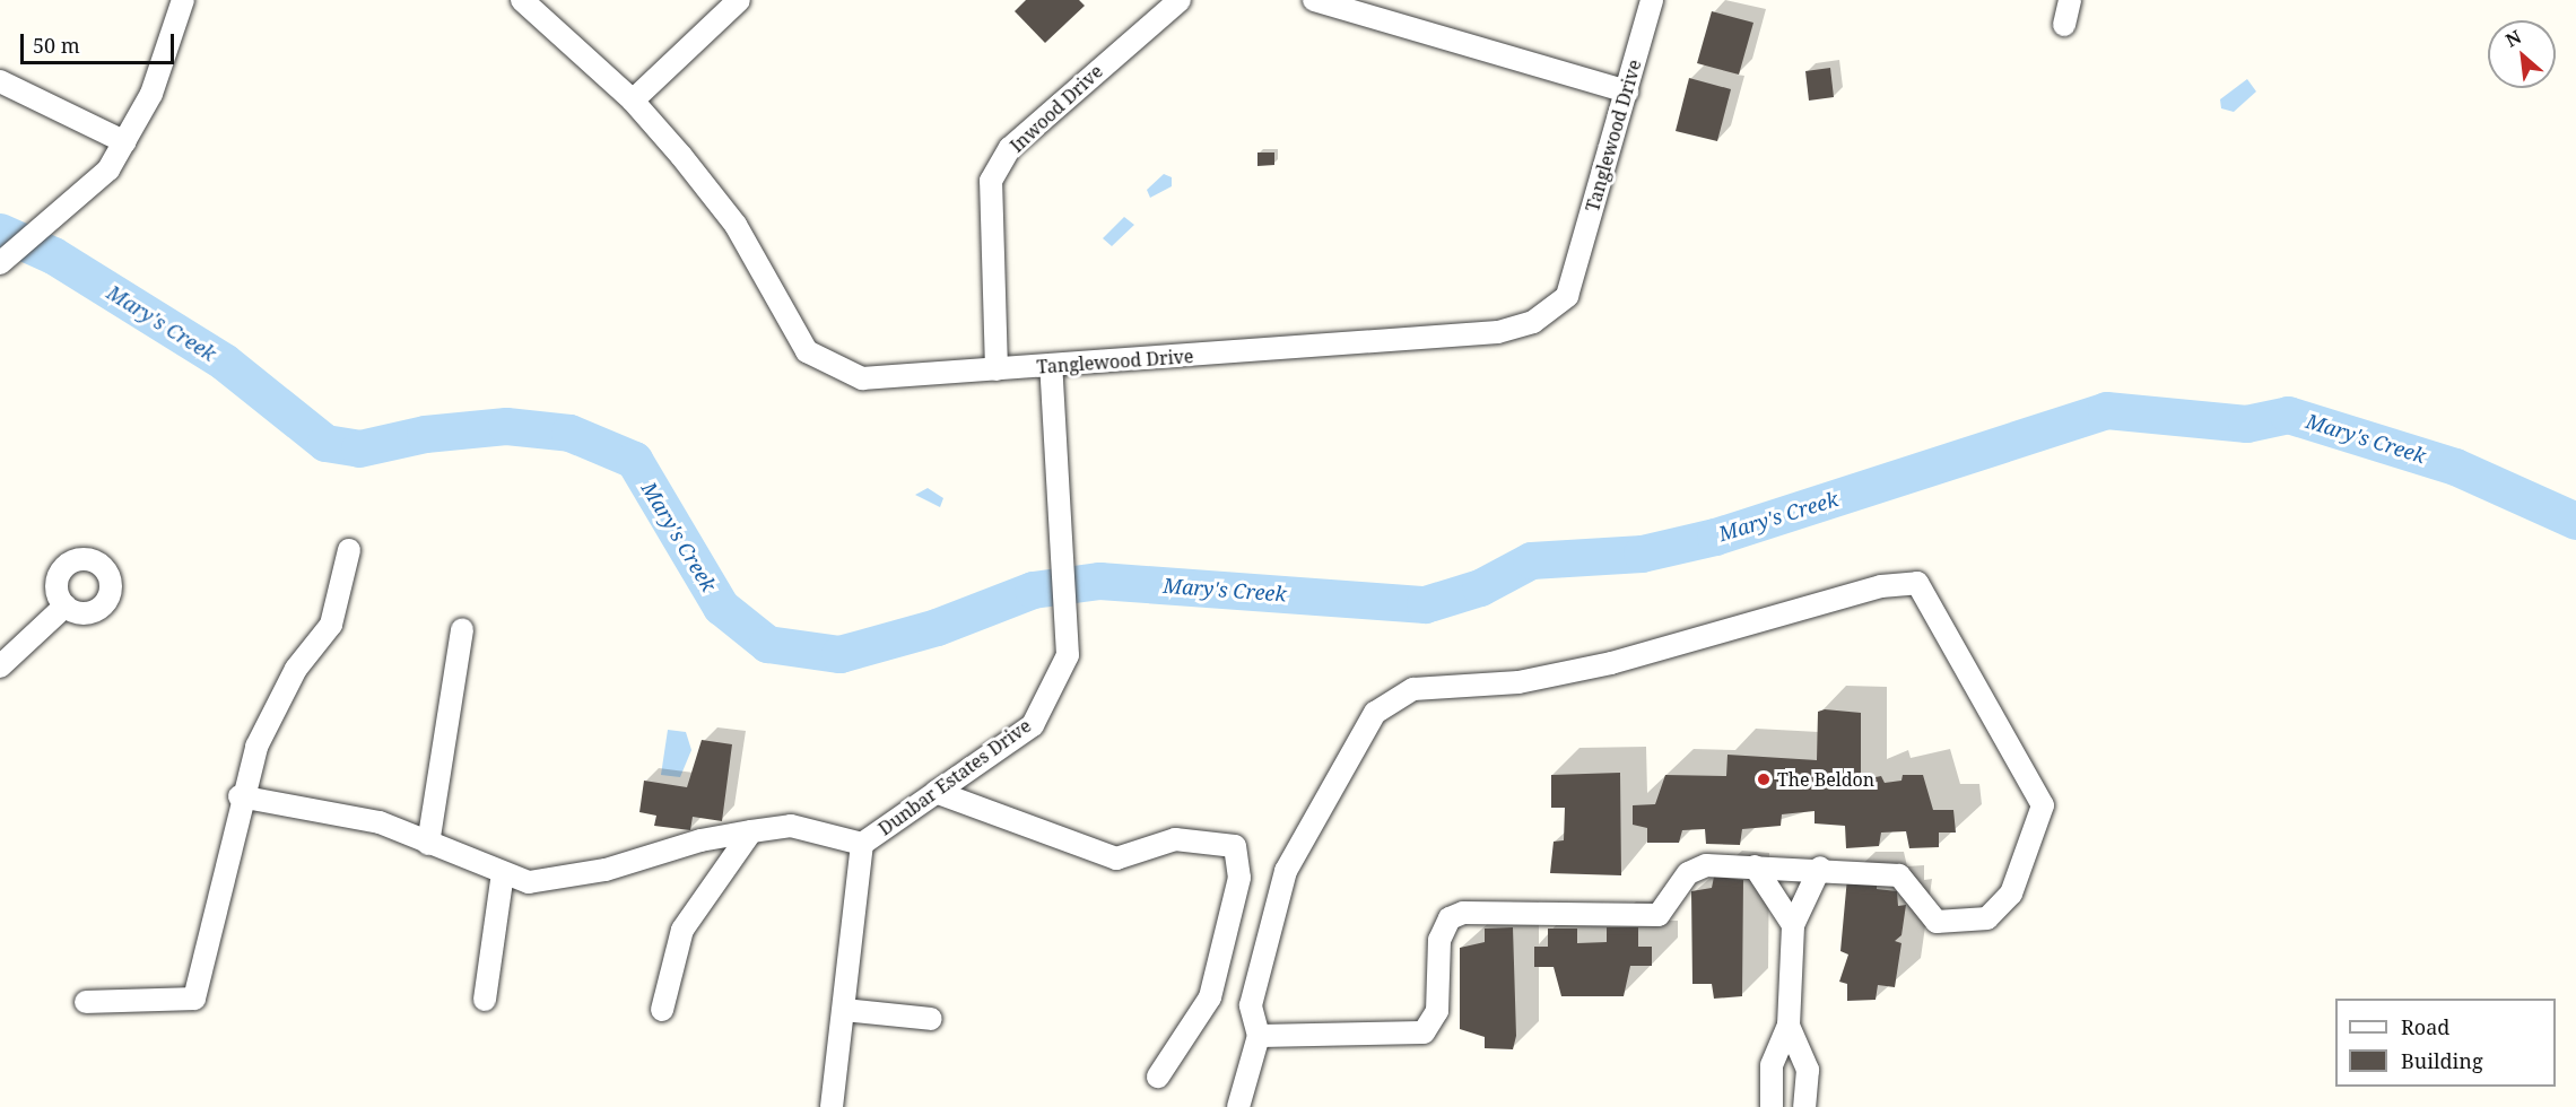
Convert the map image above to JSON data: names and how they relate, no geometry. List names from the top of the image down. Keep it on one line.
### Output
{"streets":{"street":["Inwood Drive","Tanglewood Drive","Dunbar Estates Drive"]},"crossings":[["Inwood Drive","Tanglewood Drive"],["Tanglewood Drive","Dunbar Estates Drive"]],"water":["Mary's Creek"],"places":["The Beldon"],"legend":["Road","Building"],"scale_bar":"50 m","north":"top left"}
